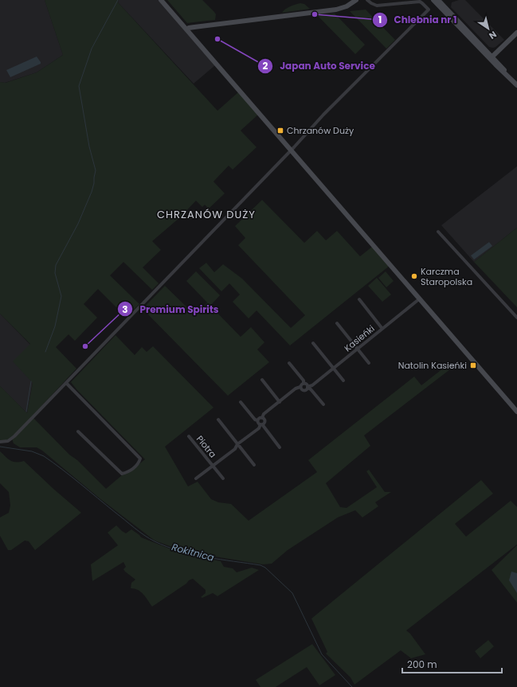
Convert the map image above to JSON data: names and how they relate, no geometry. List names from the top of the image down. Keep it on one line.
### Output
{"streets":{"street":["Kasieńki","Piotra"]},"districts":["CHRZANÓW DUŻY"],"water":["Rokitnica"],"places":{"other":["Chlebnia nr 1","Japan Auto Service","Karczma Staropolska","Premium Spirits"],"transit":["Chrzanów Duży","Natolin Kasieńki"]},"scale_bar":"200 m","north":"bottom right"}
